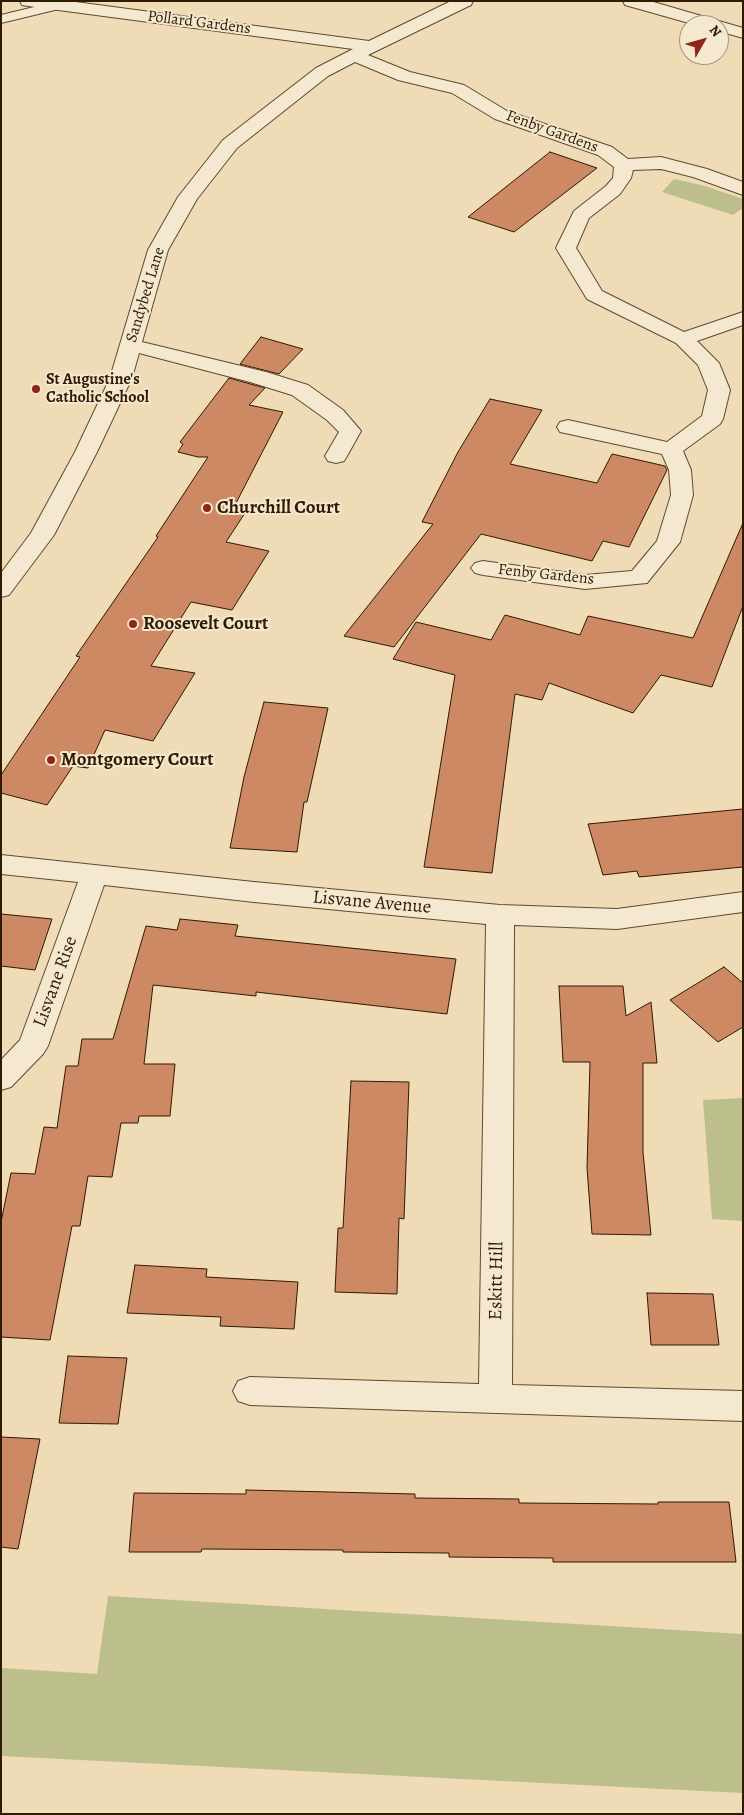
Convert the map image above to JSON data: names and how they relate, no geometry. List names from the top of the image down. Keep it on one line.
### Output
{"streets":{"street":["Pollard Gardens","Fenby Gardens","Sandybed Lane","Lisvane Avenue","Lisvane Rise","Eskitt Hill"]},"crossings":[["Pollard Gardens","Fenby Gardens"],["Pollard Gardens","Sandybed Lane"],["Fenby Gardens","Sandybed Lane"],["Lisvane Avenue","Lisvane Rise"],["Lisvane Avenue","Eskitt Hill"]],"places":["St Augustine's Catholic School","Churchill Court","Roosevelt Court","Montgomery Court"],"north":"top right"}
